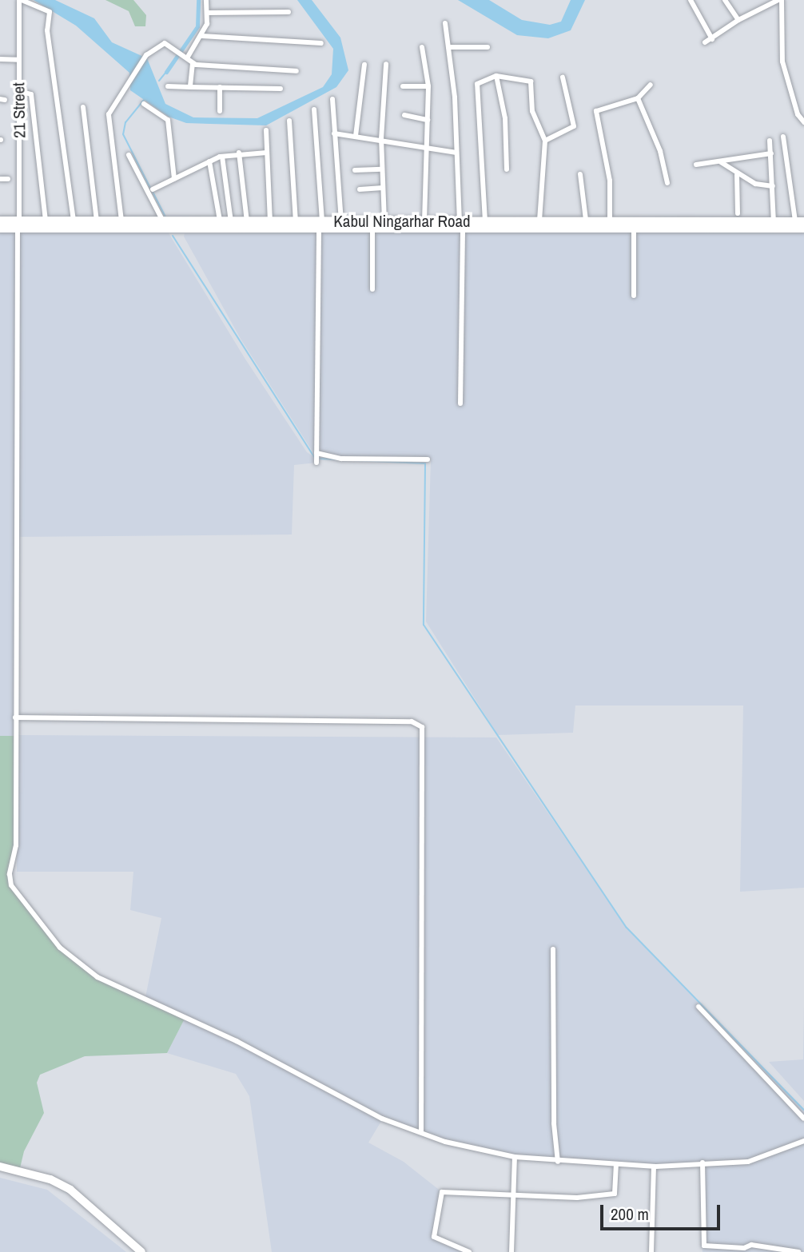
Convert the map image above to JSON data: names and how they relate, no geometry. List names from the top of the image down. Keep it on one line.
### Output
{"streets":{"highway":["Kabul Ningarhar Road"],"street":["21 Street"]},"crossings":[["21 Street","Kabul Ningarhar Road"]],"scale_bar":"200 m"}
